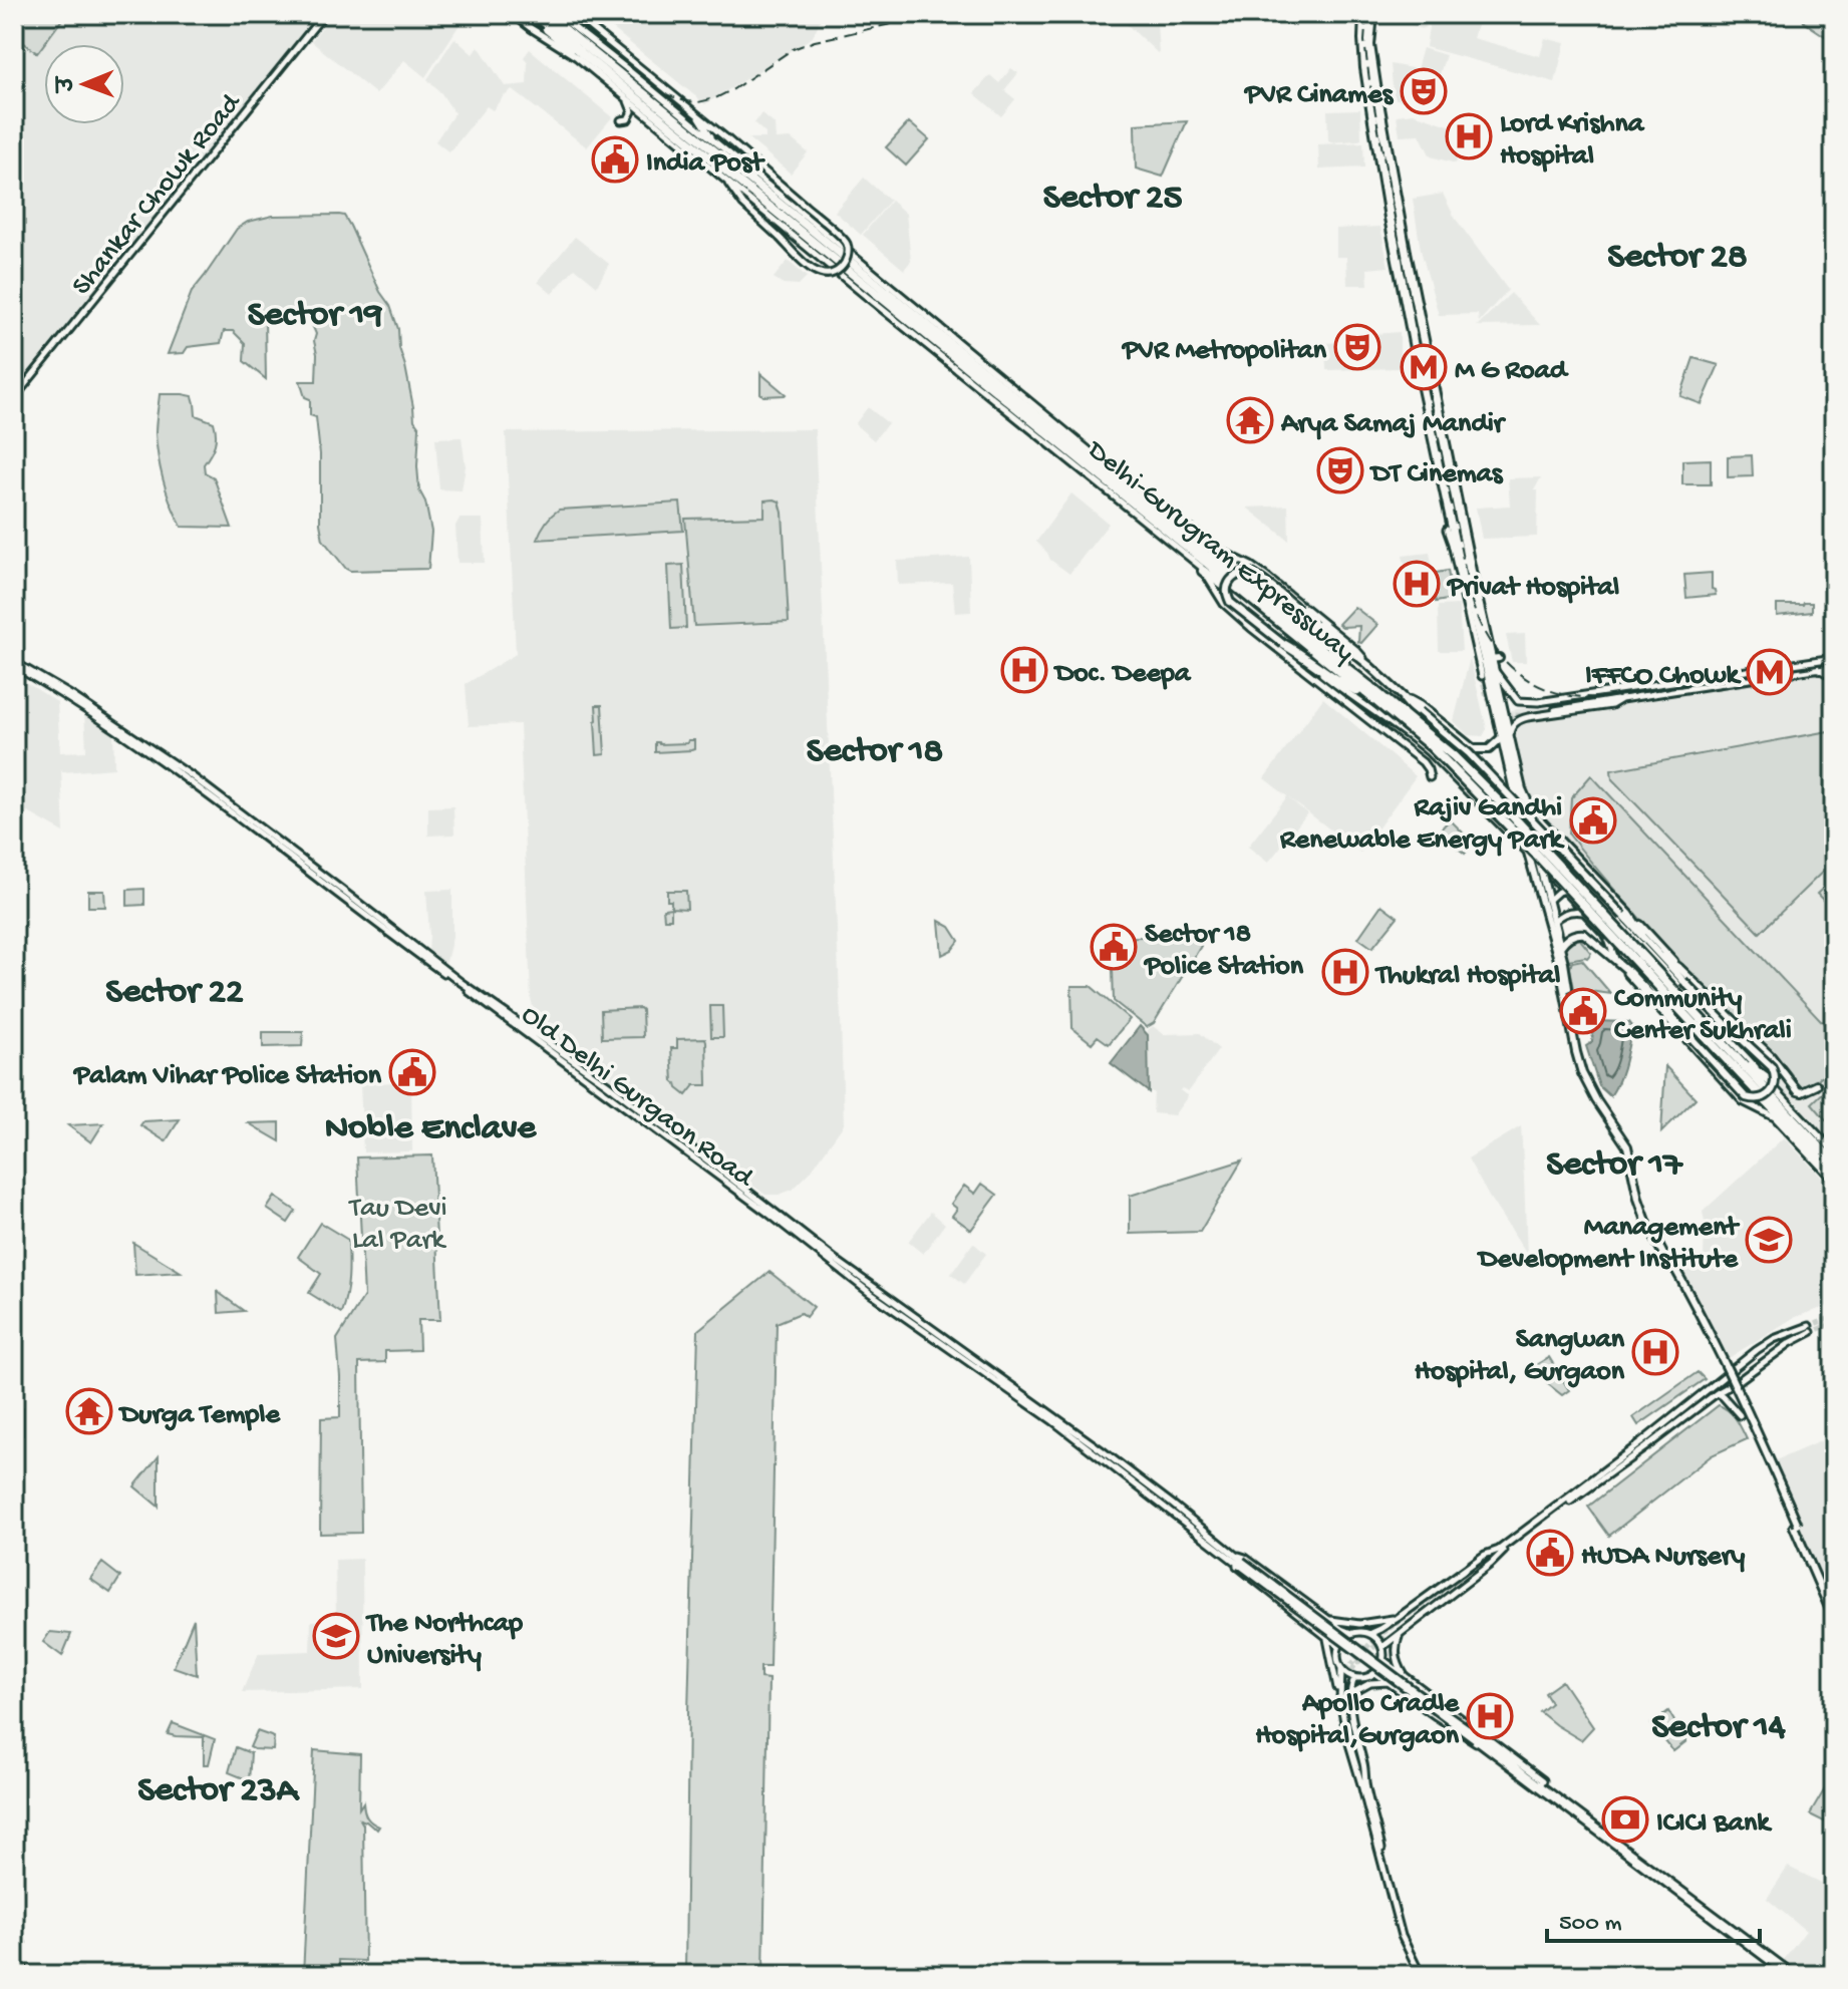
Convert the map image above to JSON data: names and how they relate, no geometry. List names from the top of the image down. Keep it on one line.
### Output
{"streets":{"highway":["Delhi-Gurugram Expressway"],"main road":["Shankar Chowk Road","Old Delhi Gurgaon Road"]},"districts":["Sector 25","Sector 28","Sector 19","Sector 18","Sector 22","Noble Enclave","Sector 17","Sector 14","Sector 23A"],"parks":["Tau Devi Lal Park"],"places":{"theatre":["PVR Cinames","PVR Metropolitan","DT Cinemas"],"hospital":["Lord Krishna Hospital","Privat Hospital","Doc. Deepa","Thukral Hospital","Sangwan Hospital, Gurgaon","Apollo Cradle Hospital,Gurgaon"],"public building":["India Post","Rajiv Gandhi Renewable Energy Park","Sector 18 Police Station","Community Center Sukhrali","Palam Vihar Police Station","HUDA Nursery"],"metro station":["M G Road","IFFCO Chowk"],"temple":["Arya Samaj Mandir","Durga Temple"],"school or university":["Management Development Institute","The Northcap University"],"bank":["ICICI Bank"]},"scale_bar":"500 m","north":"left"}
